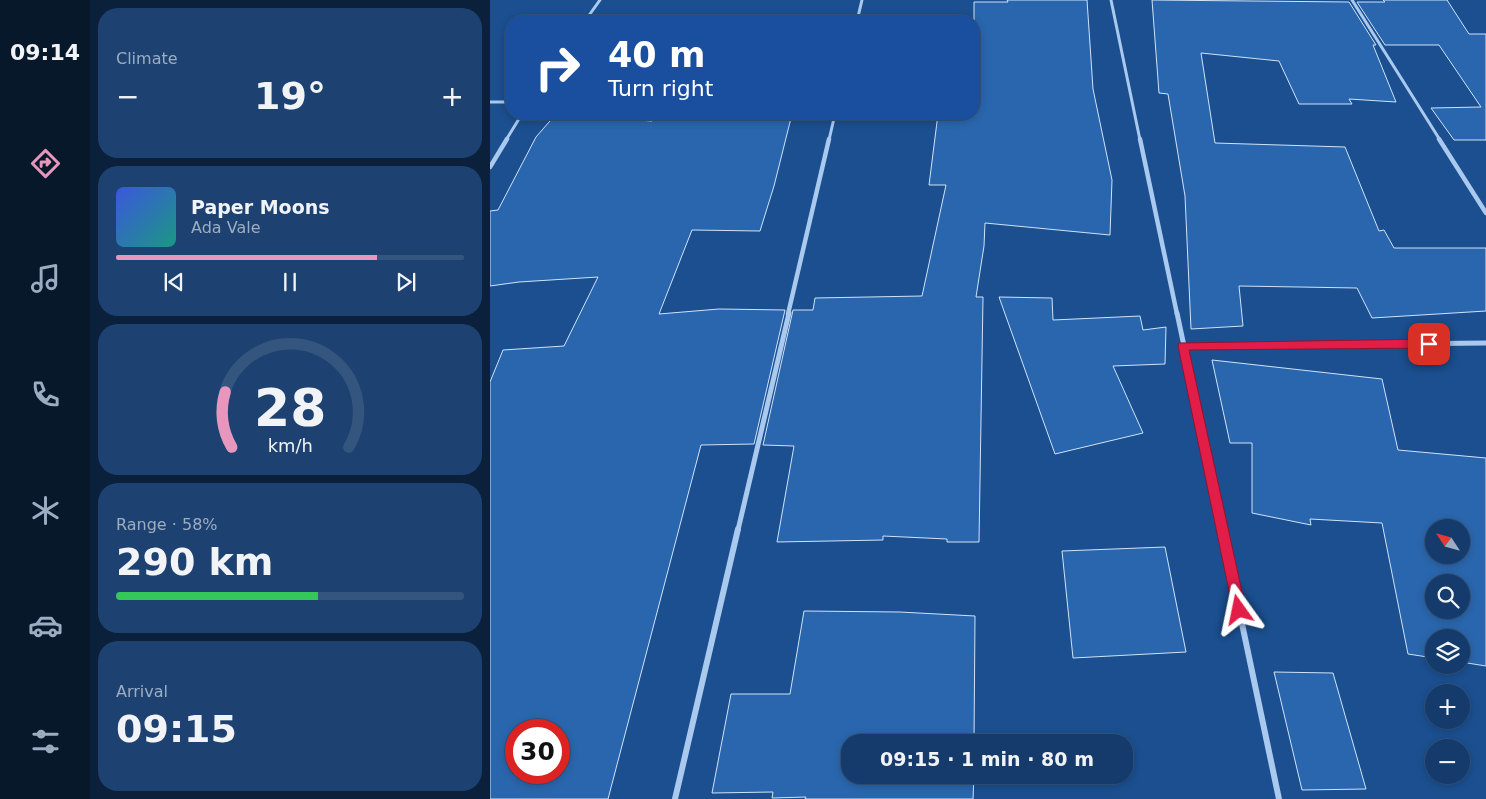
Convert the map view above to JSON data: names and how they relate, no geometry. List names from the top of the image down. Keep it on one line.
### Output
{"north":"top left","page":{"tabs":"09:14","tile":["Climate",["Range · 58%","290 km"],["Arrival","09:15"]],"turn":["40 m","Turn right"],"heat":["−","19°","+"],"song":["Paper Moons","Ada Vale"],"map_buttons":["+","−"],"limit":"30","trip":"09:15 · 1 min · 80 m","gauge":["28","km/h"]}}
